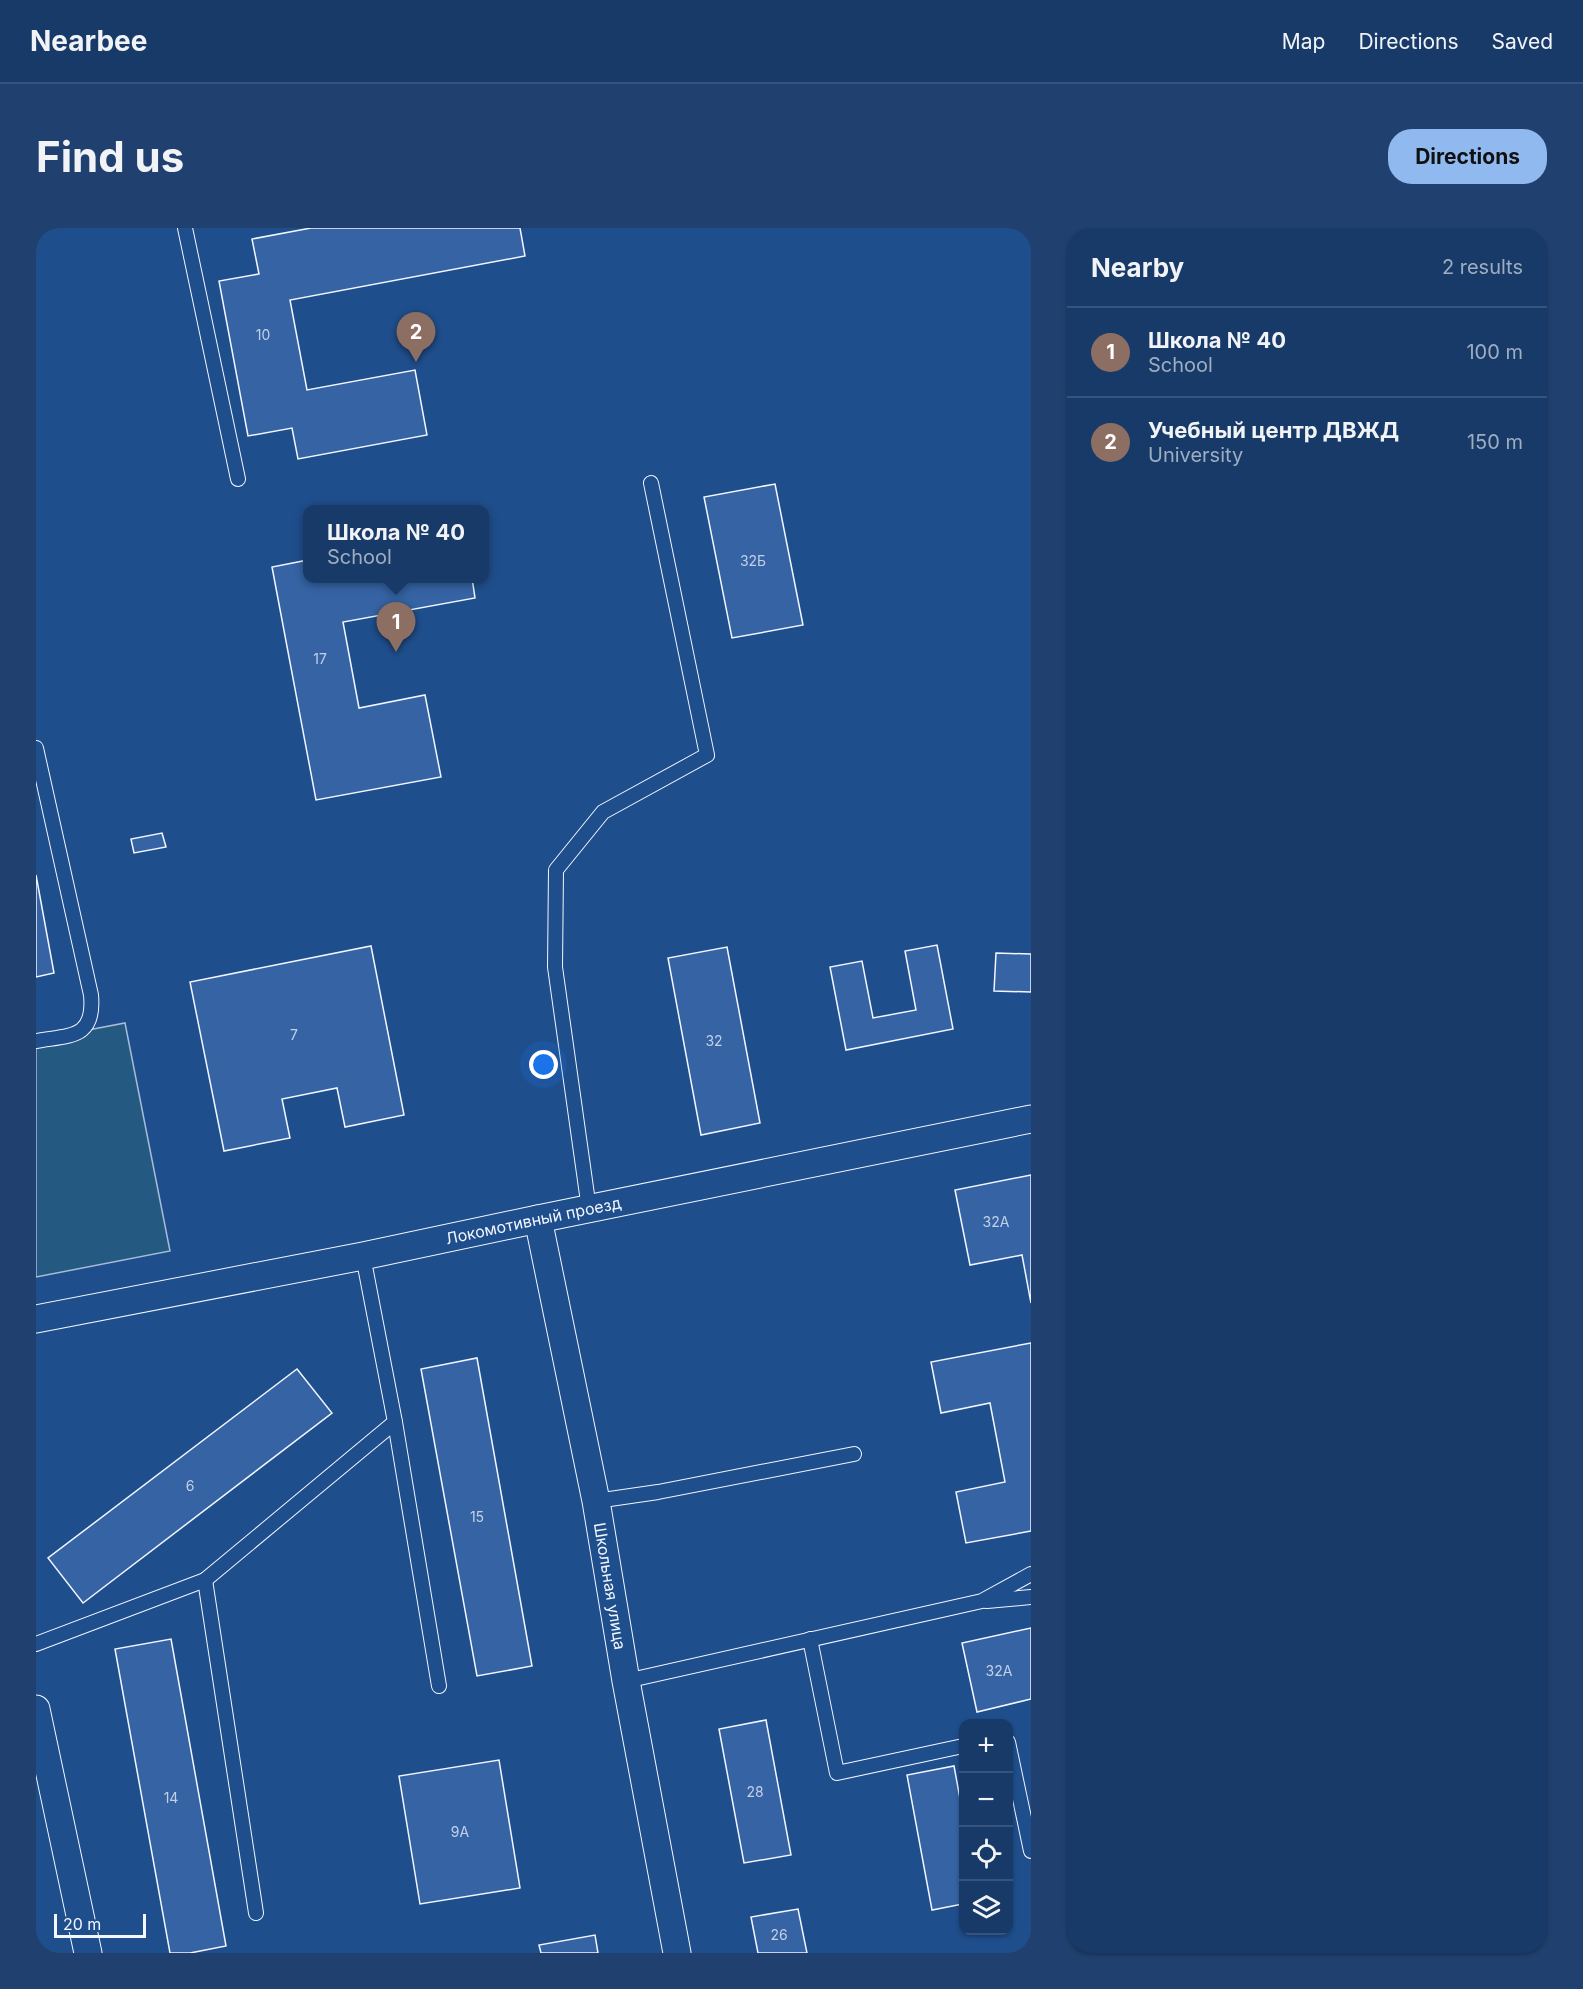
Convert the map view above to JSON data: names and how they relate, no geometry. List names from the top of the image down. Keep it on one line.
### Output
{"streets":{"street":["Локомотивный проезд","Школьная улица"]},"crossings":[["Локомотивный проезд","Школьная улица"]],"house_numbers":["10","32Б","17","7","32","32А","6","15","32А","28","14","9А","26"],"scale_bar":"20 m","page":{"header":"Nearbee","nav":["Map","Directions","Saved"],"buttons":"Directions","title":"Find us","heading":["Nearby","2 results"],"list":[{"mark":"1","name":"Школа № 40","note":"School","value":"100 m"},{"mark":"2","name":"Учебный центр ДВЖД","note":"University","value":"150 m"}],"pins":["2","1"],"popup":["Школа № 40","School"],"map_buttons":["+","−"],"scale":"20 m"}}
